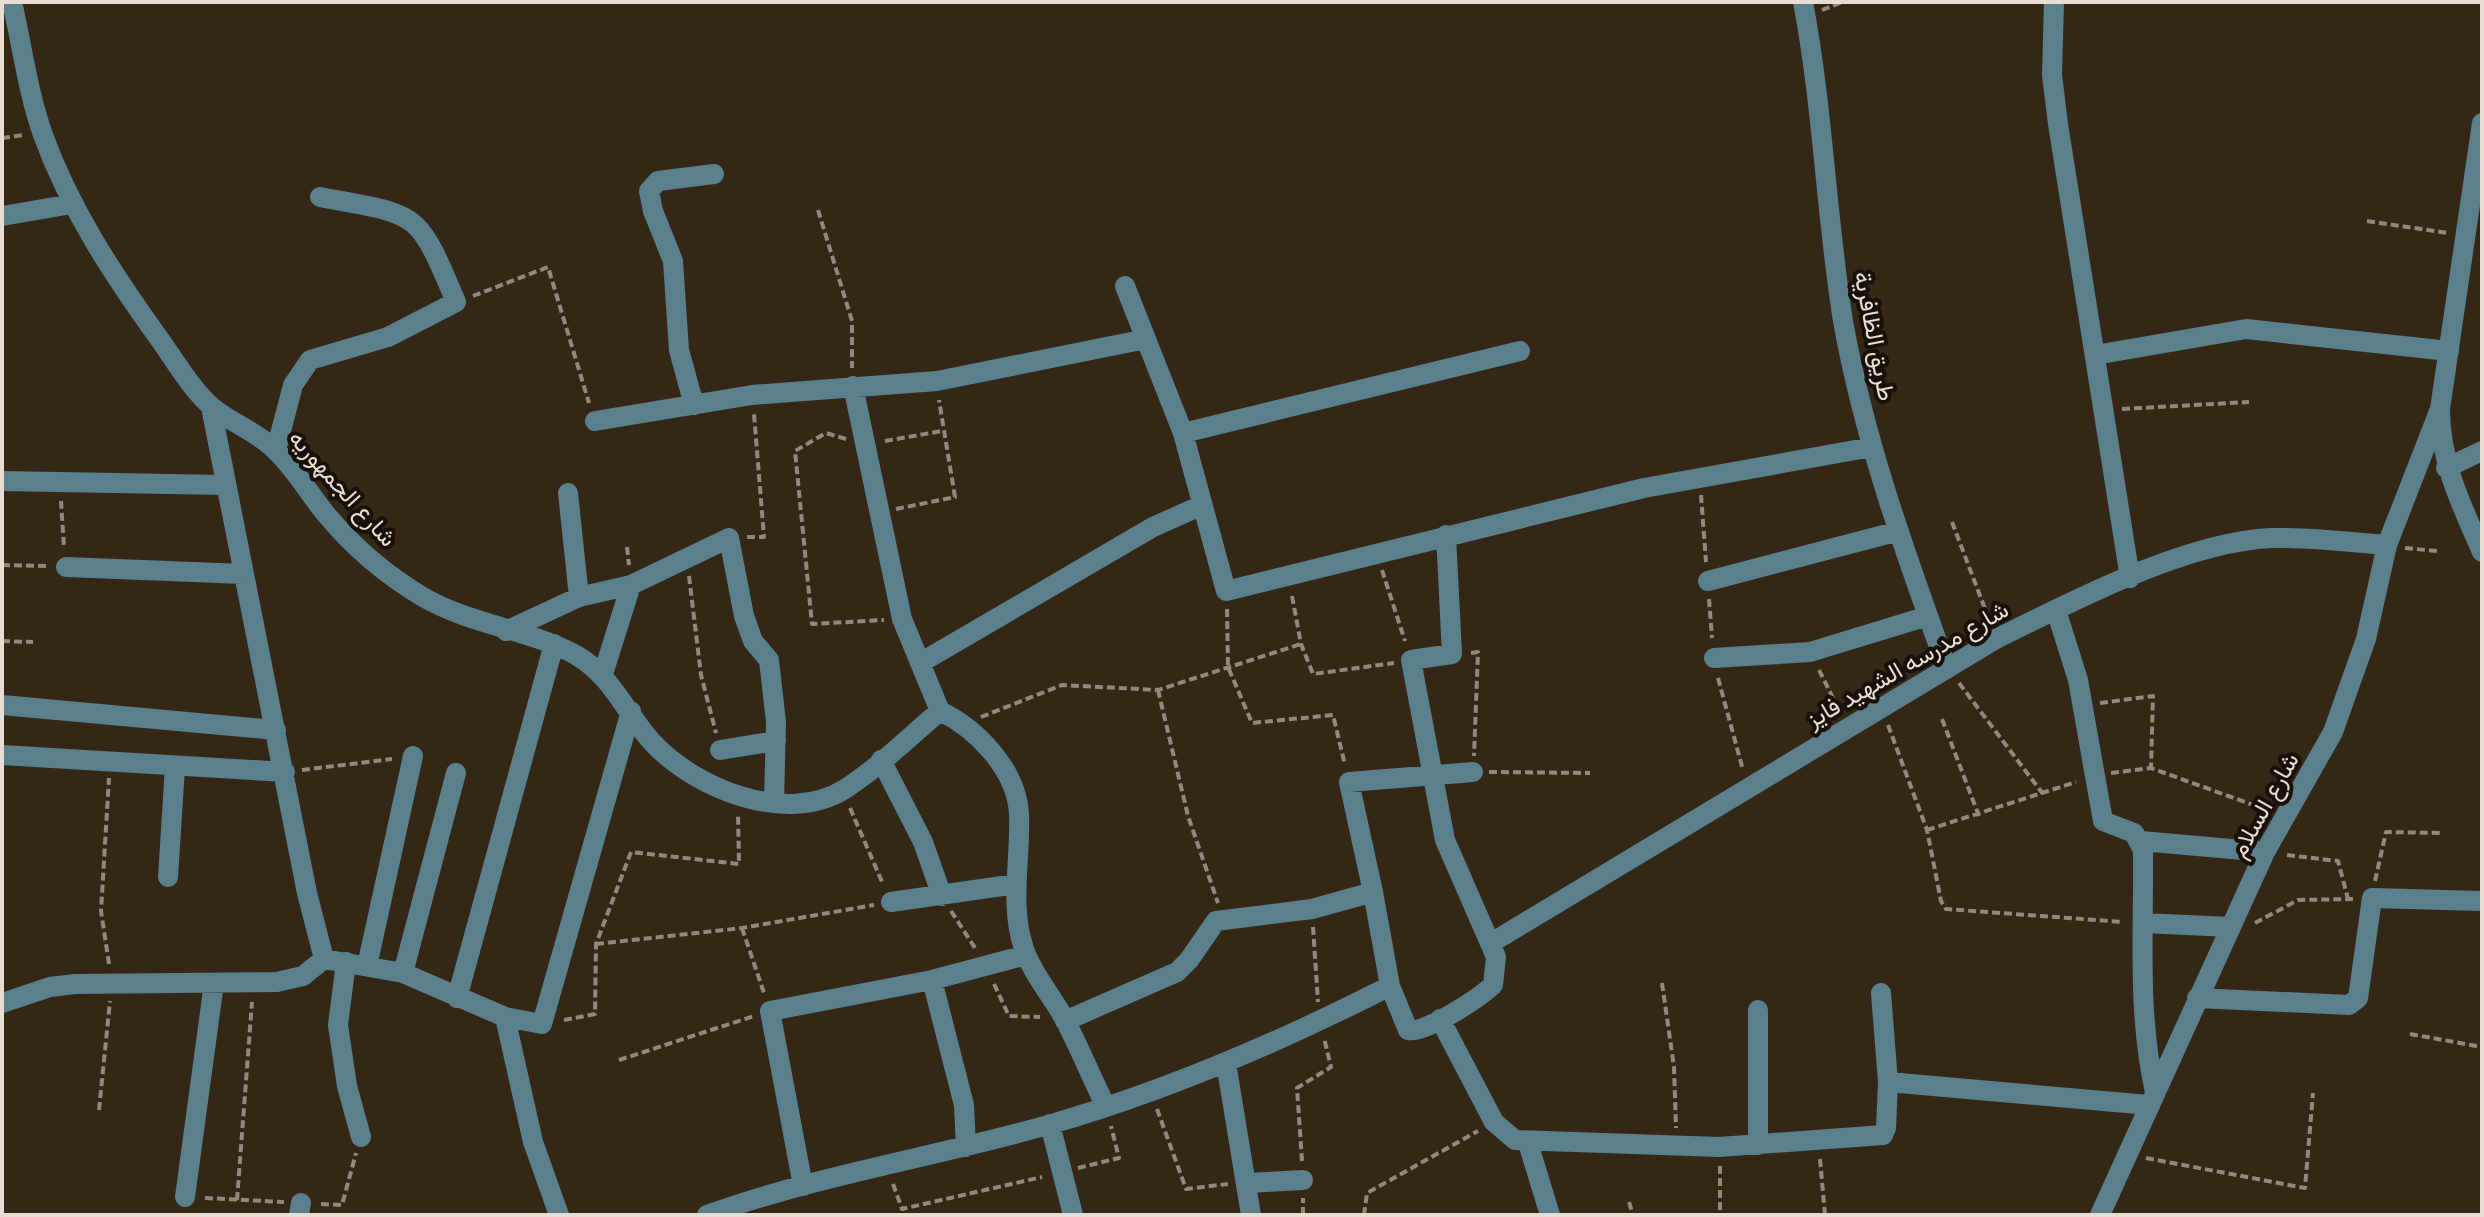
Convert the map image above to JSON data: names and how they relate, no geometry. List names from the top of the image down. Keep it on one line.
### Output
{"streets":{"street":["طريق الظافرية","شارع الجمهوريه","شارع مدرسه الشهيد فايز","شارع السلام"]},"crossings":[["طريق الظافرية","شارع مدرسه الشهيد فايز"],["شارع مدرسه الشهيد فايز","شارع السلام"]]}
